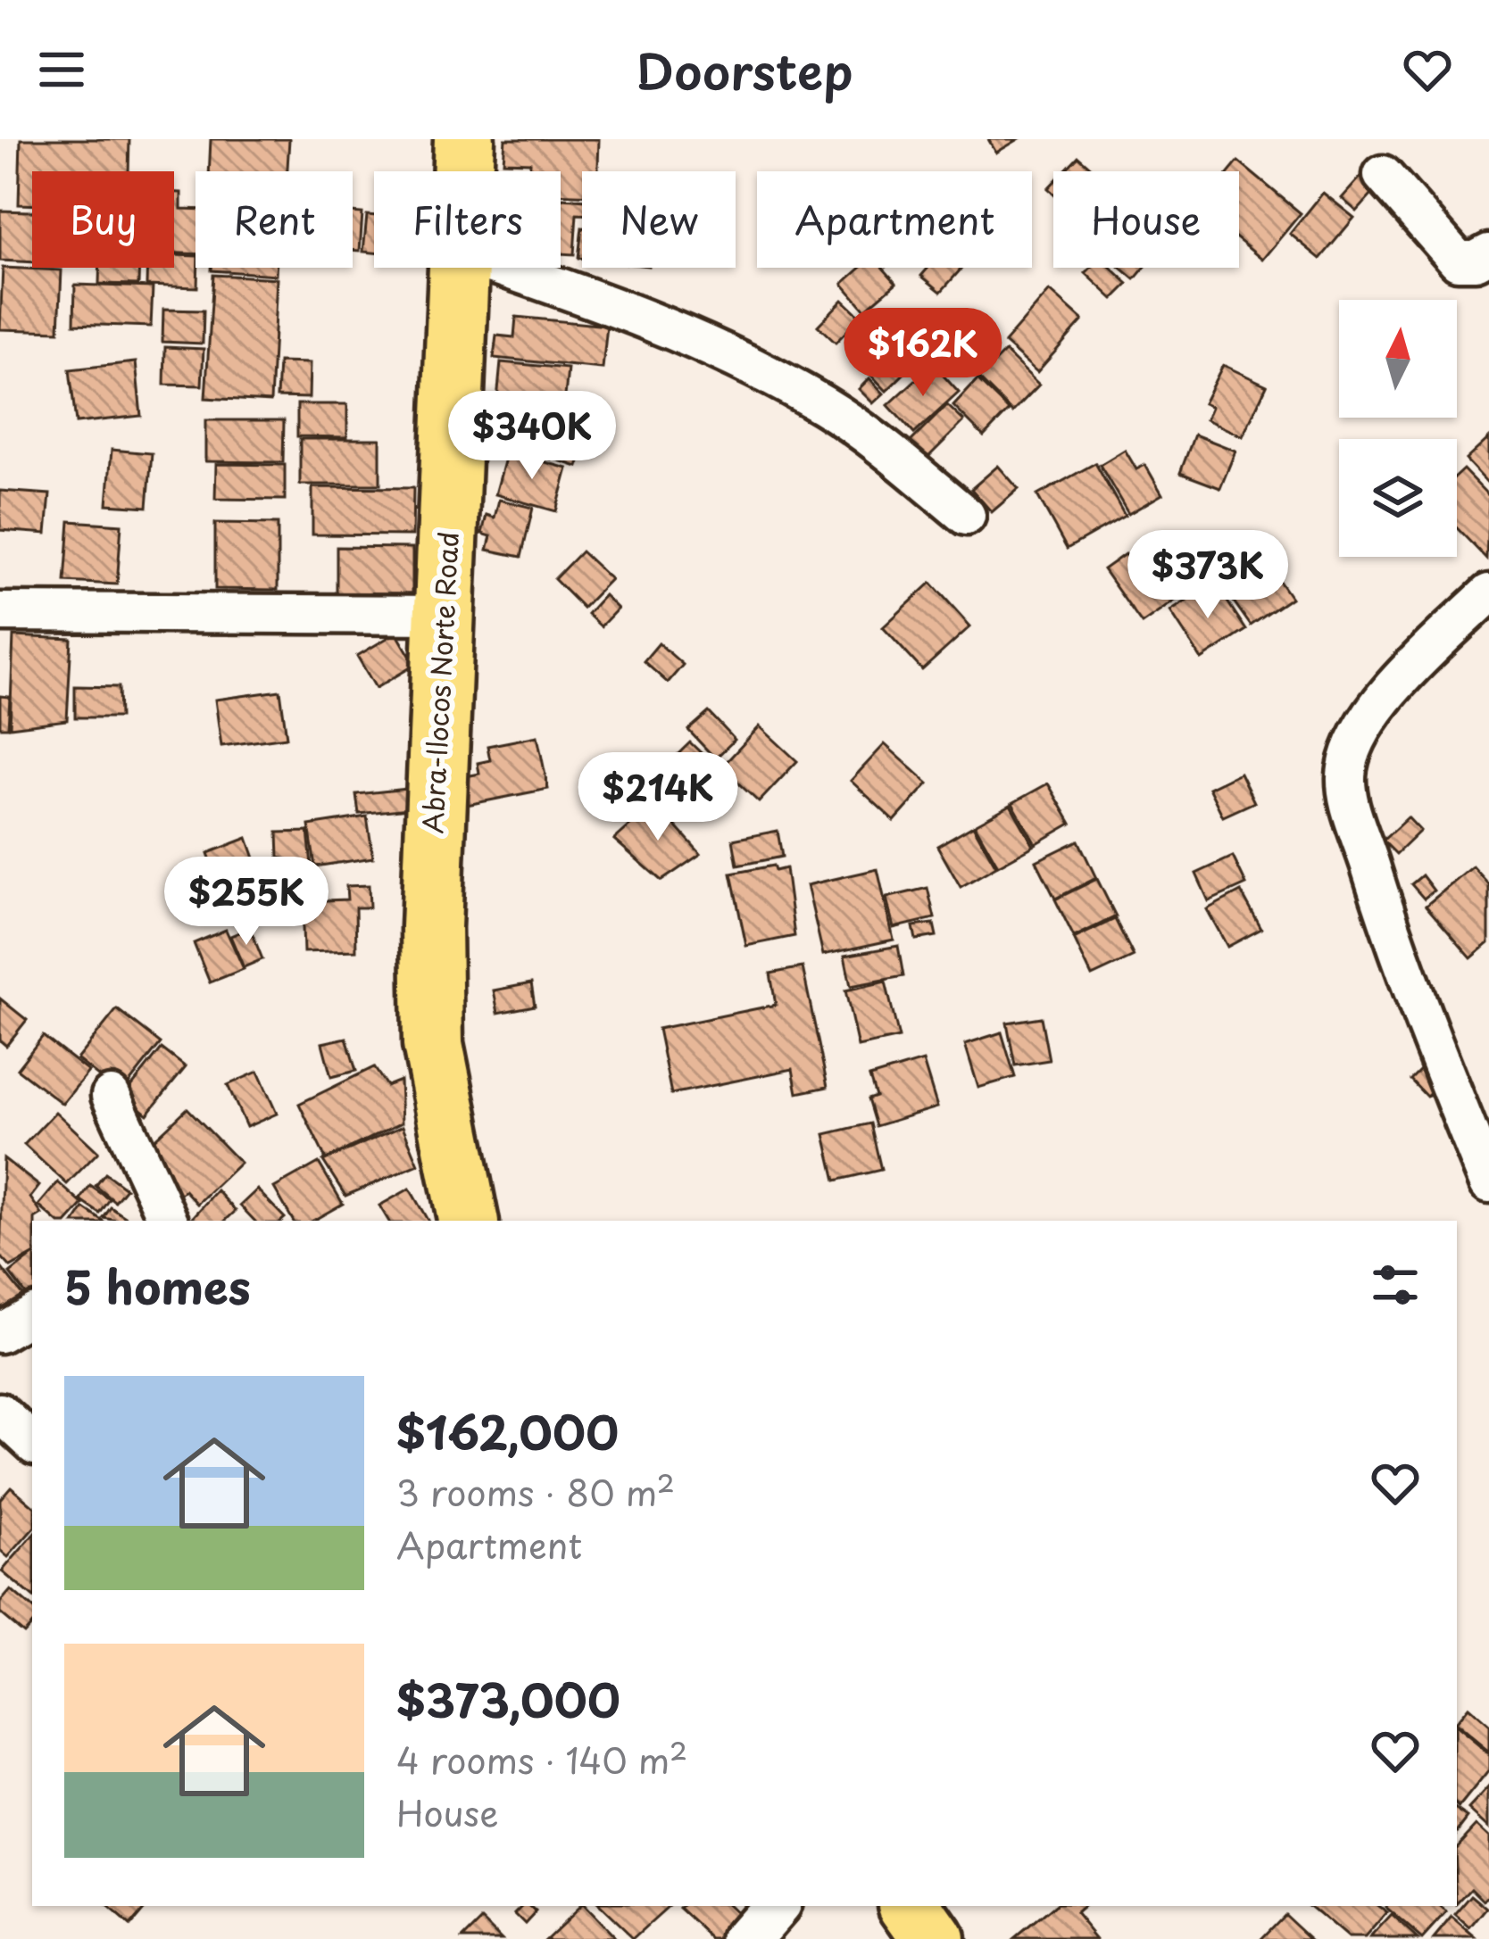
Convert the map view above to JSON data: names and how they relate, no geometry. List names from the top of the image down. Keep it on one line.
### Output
{"streets":{"main road":["Abra-Ilocos Norte Road"]},"north":"top","page":{"header":"Doorstep","chip":["Buy","Rent","Filters","New","Apartment","House"],"price":["$162K","$340K","$373K","$214K","$255K"],"heading":"5 homes","list":[{"name":"$162,000","note":"3 rooms · 80 m² · Apartment"},{"name":"$373,000","note":"4 rooms · 140 m² · House"}]}}
